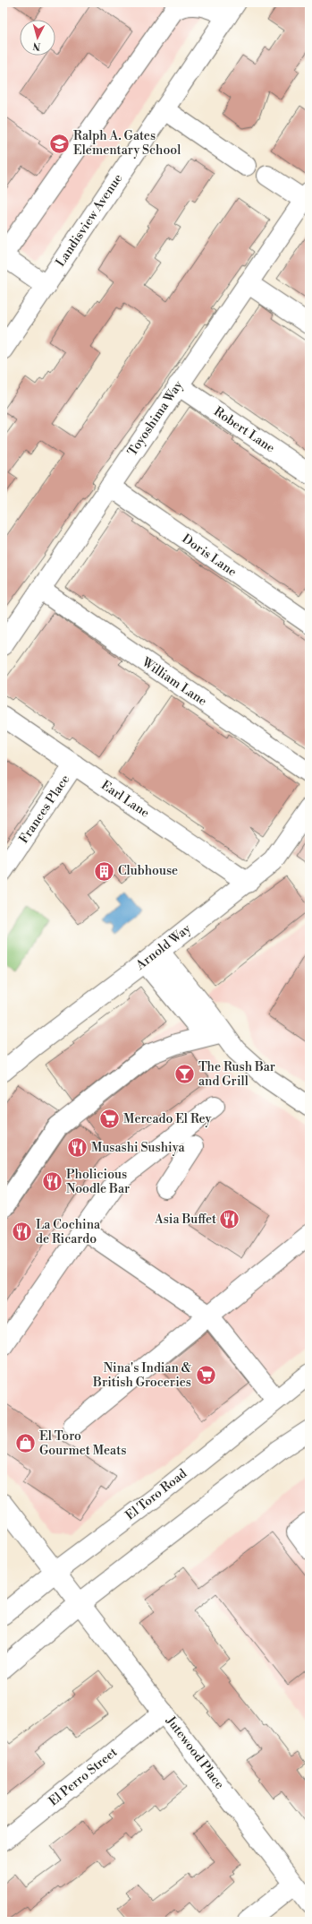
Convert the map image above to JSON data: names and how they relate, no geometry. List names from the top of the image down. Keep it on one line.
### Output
{"streets":{"street":["Landisview Avenue","Toyoshima Way","Robert Lane","Doris Lane","William Lane","Earl Lane","Frances Place","Arnold Way","El Toro Road","Jutewood Place","El Perro Street"]},"crossings":[["Toyoshima Way","Robert Lane"],["Toyoshima Way","Doris Lane"],["Toyoshima Way","William Lane"],["Earl Lane","Frances Place"],["Earl Lane","Arnold Way"],["El Toro Road","Jutewood Place"],["Jutewood Place","El Perro Street"]],"places":{"school or university":["Ralph A. Gates Elementary School"],"building":["Clubhouse"],"bar":["The Rush Bar and Grill"],"supermarket":["Mercado El Rey","Nina's Indian & British Groceries"],"restaurant":["Musashi Sushiya","Pholicious Noodle Bar","Asia Buffet","La Cochina de Ricardo"],"shop":["El Toro Gourmet Meats"]},"north":"bottom"}
